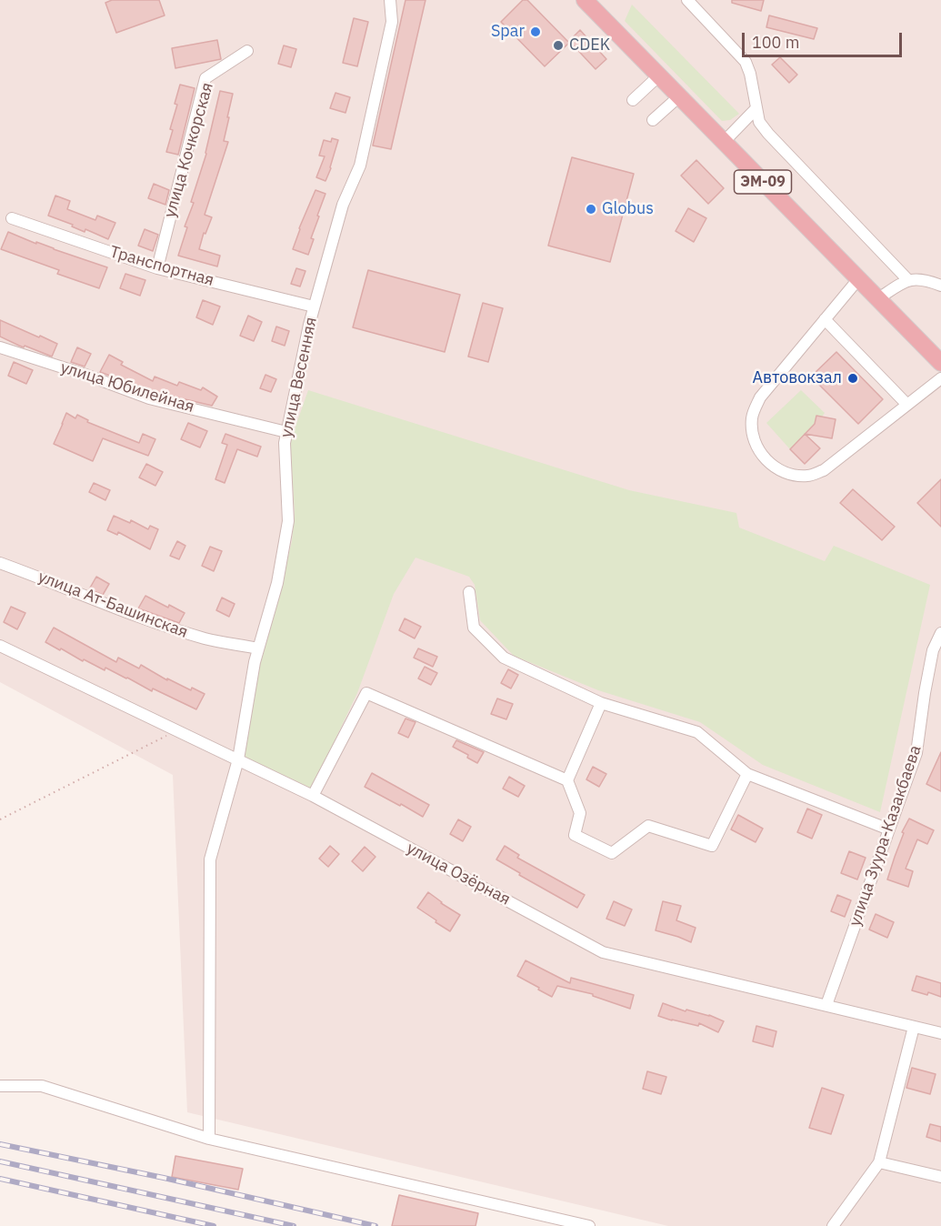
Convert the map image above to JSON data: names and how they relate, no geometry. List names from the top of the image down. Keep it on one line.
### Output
{"streets":{"highway":["ЭМ-09"],"street":["улица Кочкорская","Транспортная","улица Весенняя","улица Юбилейная","улица Ат-Башинская","улица Зуура-Казакбаева","улица Озёрная"]},"crossings":[["улица Кочкорская","Транспортная"],["Транспортная","улица Весенняя"],["улица Весенняя","улица Юбилейная"],["улица Весенняя","улица Ат-Башинская"],["улица Весенняя","улица Озёрная"],["улица Зуура-Казакбаева","улица Озёрная"]],"places":["Spar","CDEK","Globus","Автовокзал"],"scale_bar":"100 m"}
